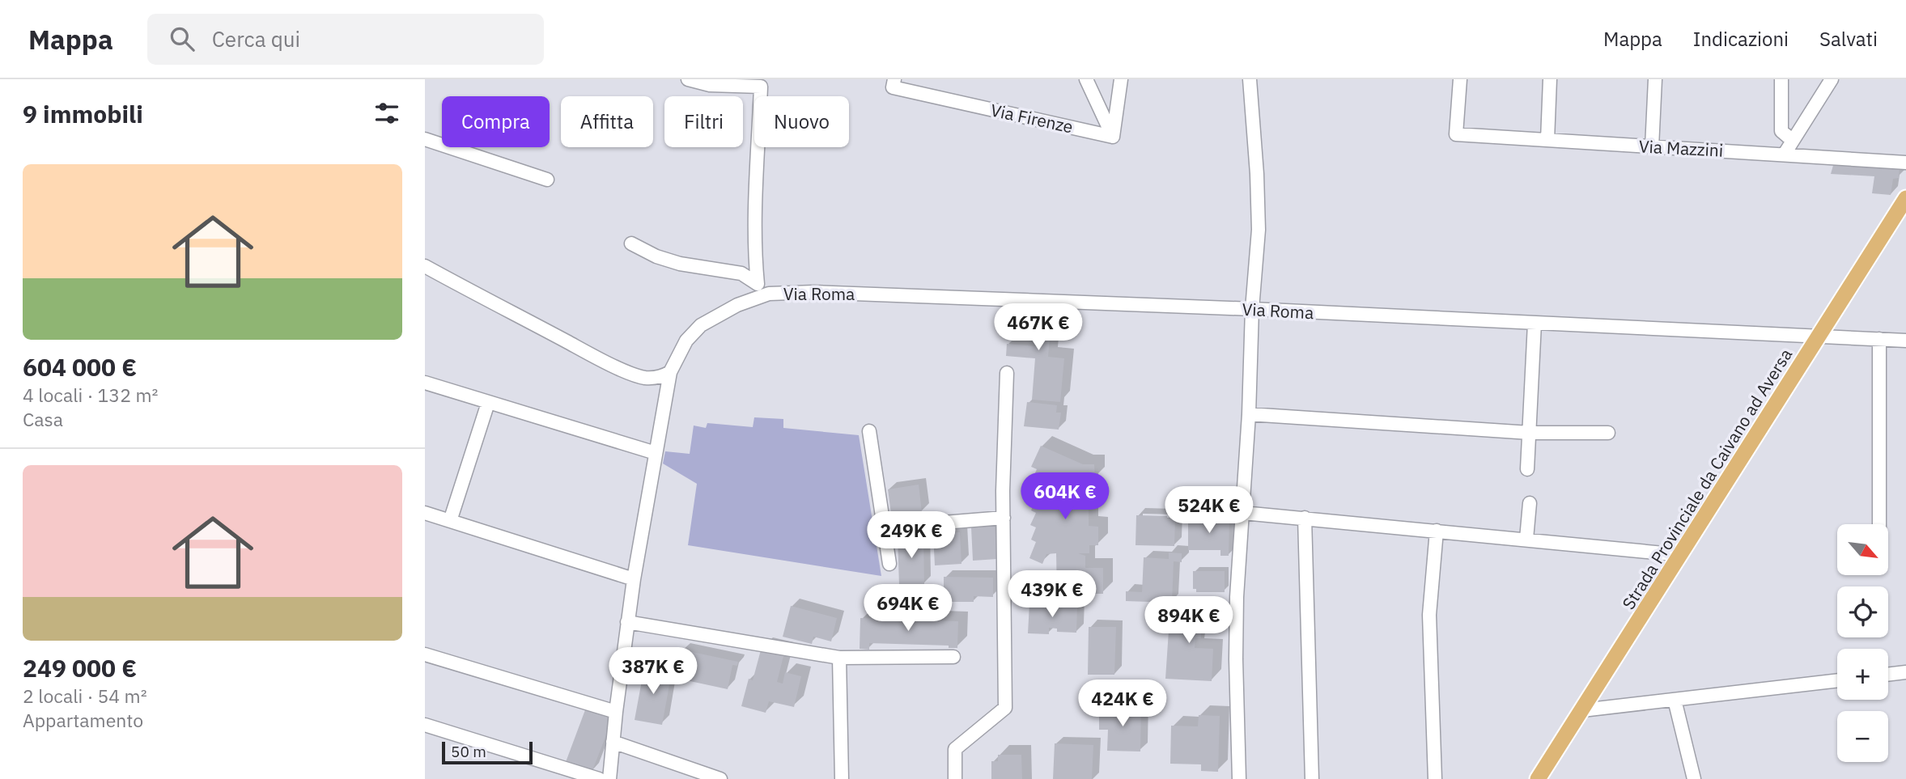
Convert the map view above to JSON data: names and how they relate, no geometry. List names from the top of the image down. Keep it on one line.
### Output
{"streets":{"main road":["Strada Provinciale da Caivano ad Aversa"],"street":["Via Firenze","Via Mazzini","Via Roma"]},"crossings":[["Via Roma","Strada Provinciale da Caivano ad Aversa"]],"scale_bar":"50 m","north":"bottom right","page":{"header":"Mappa","search":"Cerca qui","nav":["Mappa","Indicazioni","Salvati"],"heading":"9 immobili","chip":["Compra","Affitta","Filtri","Nuovo"],"list":[{"name":"604 000 €","note":"4 locali · 132 m² · Casa"},{"name":"249 000 €","note":"2 locali · 54 m² · Appartamento"}],"price":["467K €","604K €","524K €","249K €","439K €","694K €","894K €","387K €","424K €"],"map_buttons":["+","−"],"scale":"50 m"}}
